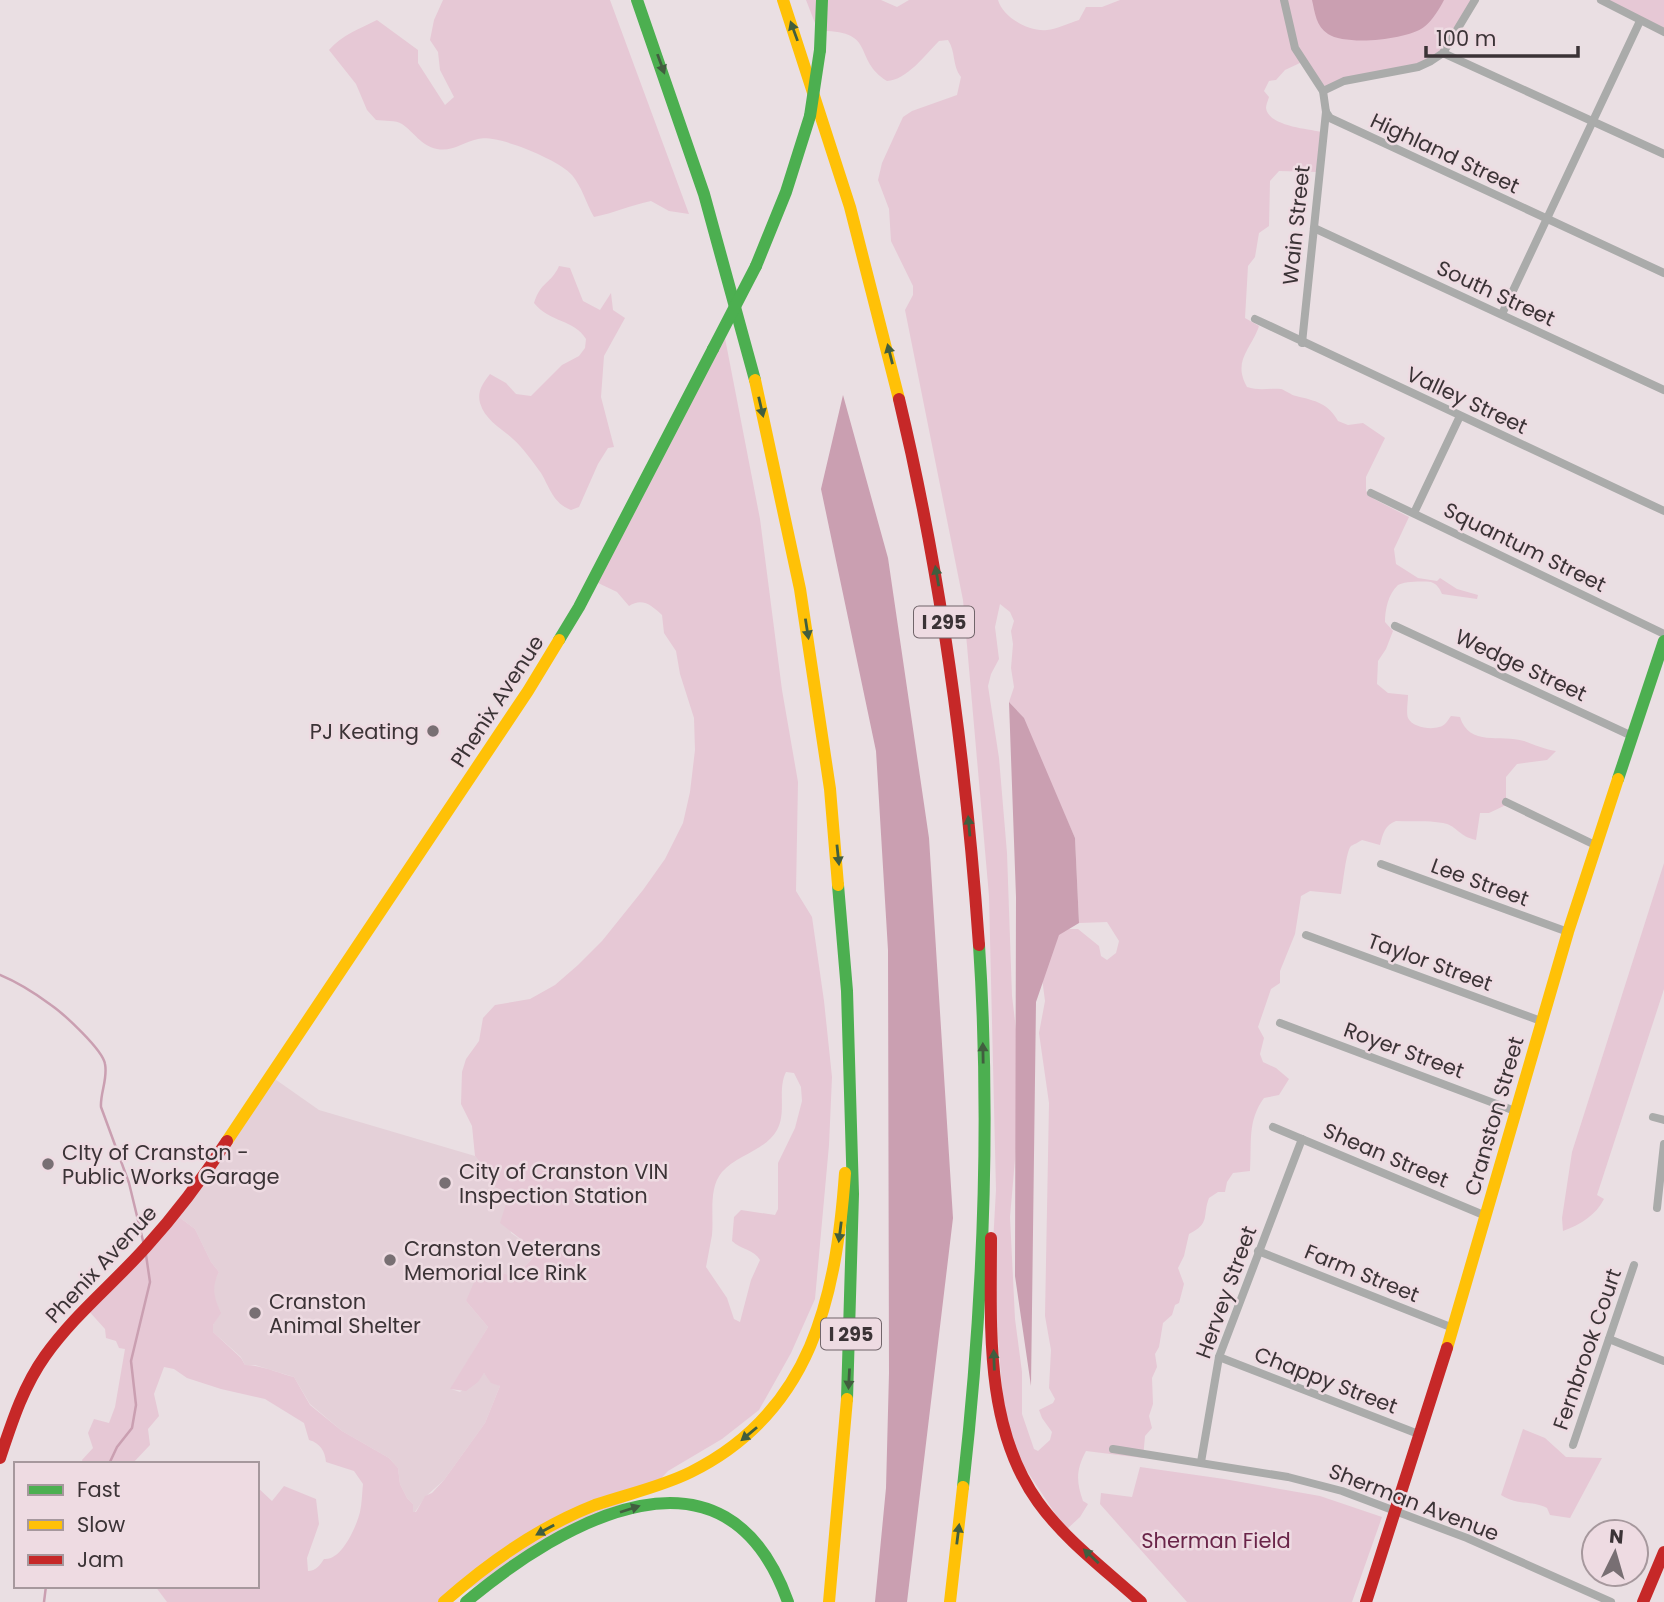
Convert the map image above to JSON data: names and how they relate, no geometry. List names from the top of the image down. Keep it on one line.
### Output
{"streets":{"main road":["I 295","Phenix Avenue","Cranston Street"],"street":["Highland Street","Wain Street","South Street","Valley Street","Squantum Street","Wedge Street","Lee Street","Taylor Street","Royer Street","Shean Street","Farm Street","Hervey Street","Fernbrook Court","Chappy Street","Sherman Avenue"]},"crossings":[["Highland Street","Wain Street"],["Wain Street","South Street"],["Wain Street","Valley Street"],["Wedge Street","Cranston Street"],["Lee Street","Cranston Street"],["Taylor Street","Cranston Street"],["Royer Street","Cranston Street"],["Cranston Street","Shean Street"],["Cranston Street","Farm Street"],["Cranston Street","Chappy Street"],["Cranston Street","Sherman Avenue"],["Shean Street","Hervey Street"],["Farm Street","Hervey Street"],["Hervey Street","Chappy Street"],["Hervey Street","Sherman Avenue"]],"parks":["Sherman Field"],"places":["PJ Keating","CIty of Cranston - Public Works Garage","City of Cranston VIN Inspection Station","Cranston Veterans Memorial Ice Rink","Cranston Animal Shelter"],"legend":["Fast","Slow","Jam"],"scale_bar":"100 m","north":"top"}
